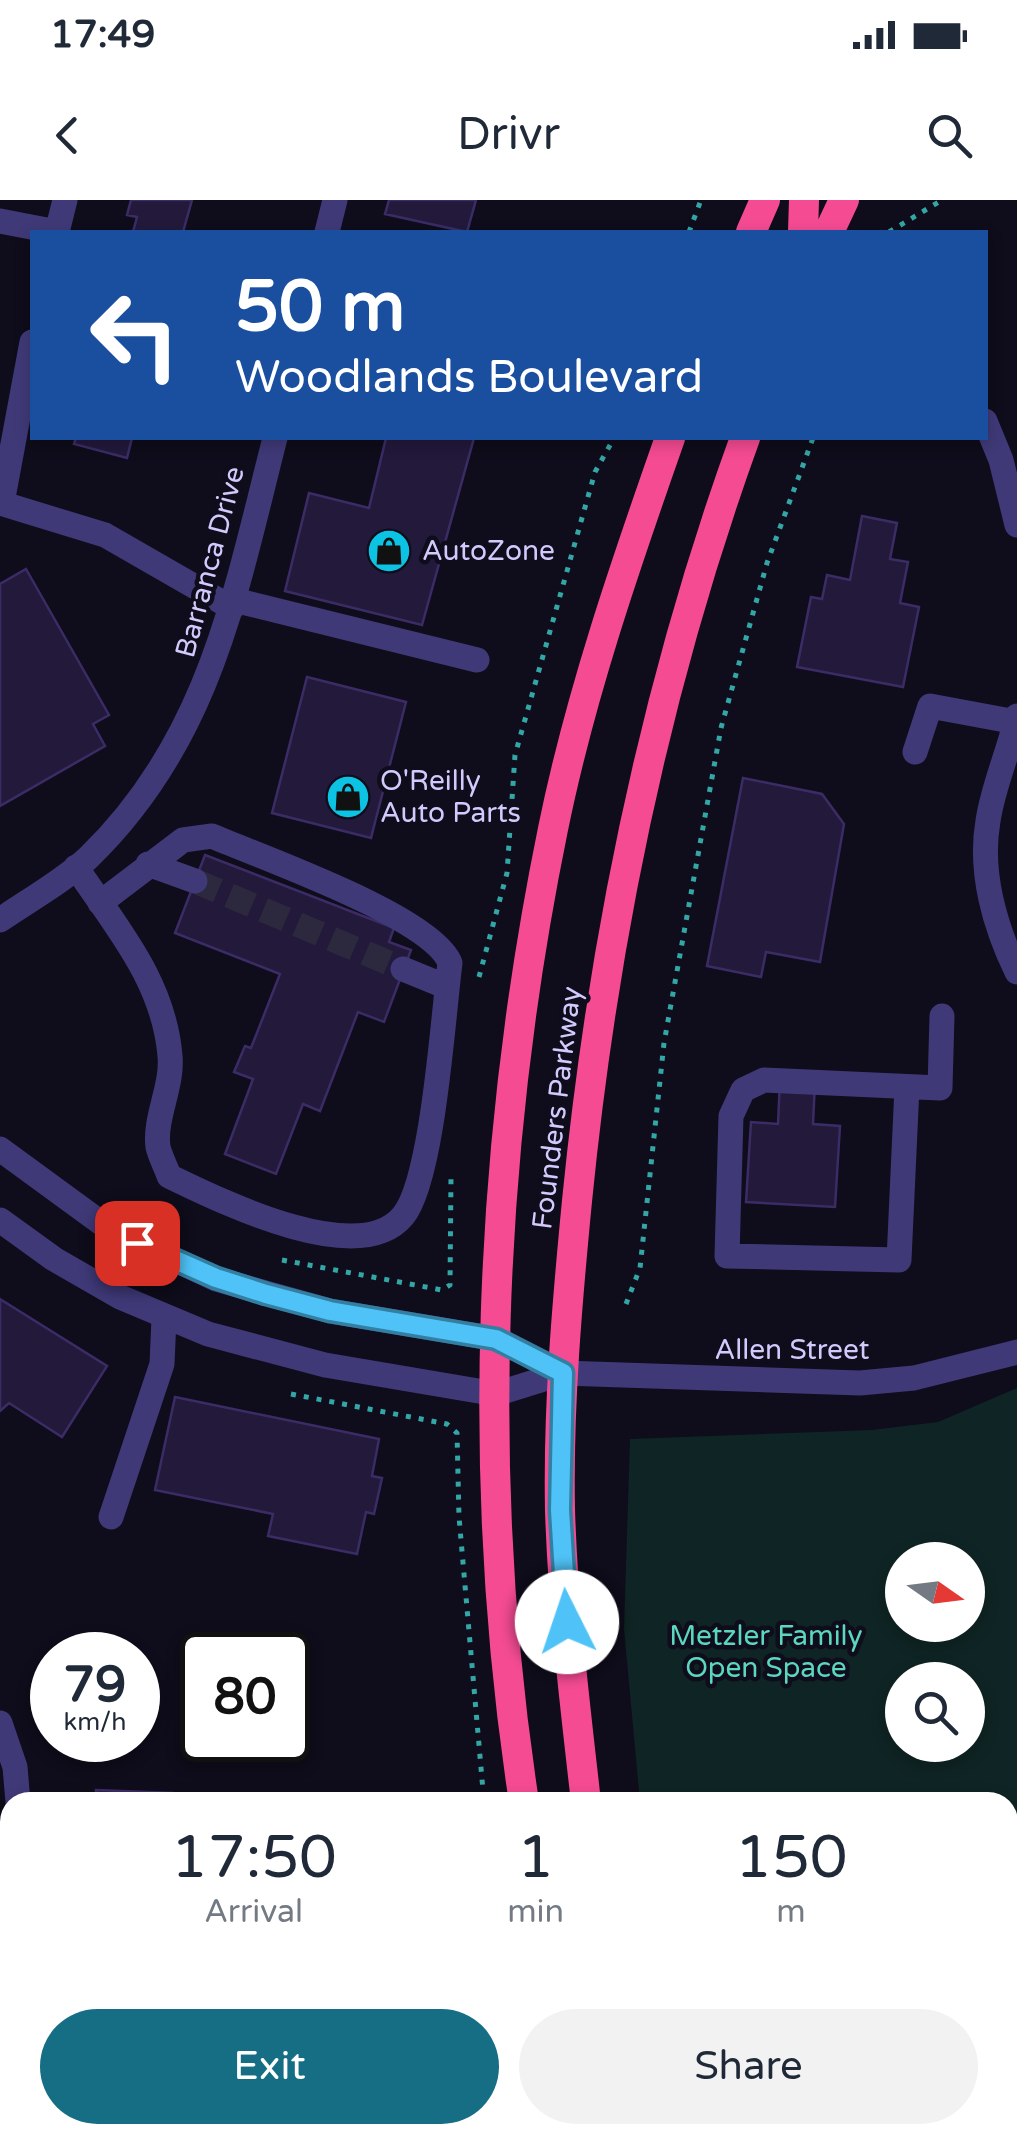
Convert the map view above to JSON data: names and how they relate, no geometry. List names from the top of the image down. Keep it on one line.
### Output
{"streets":{"highway":["Founders Parkway"],"street":["Barranca Drive","Allen Street"]},"crossings":[["Founders Parkway","Allen Street"]],"parks":["Metzler Family Open Space"],"places":{"shop":["AutoZone","O'Reilly Auto Parts"]},"north":"right","page":{"status":"17:49","header":"Drivr","turn":["50 m","Woodlands Boulevard"],"speed":"79 km/h","limit":"80","eta":["17:50","Arrival","1","min","150","m"],"buttons":["Exit","Share"]}}
